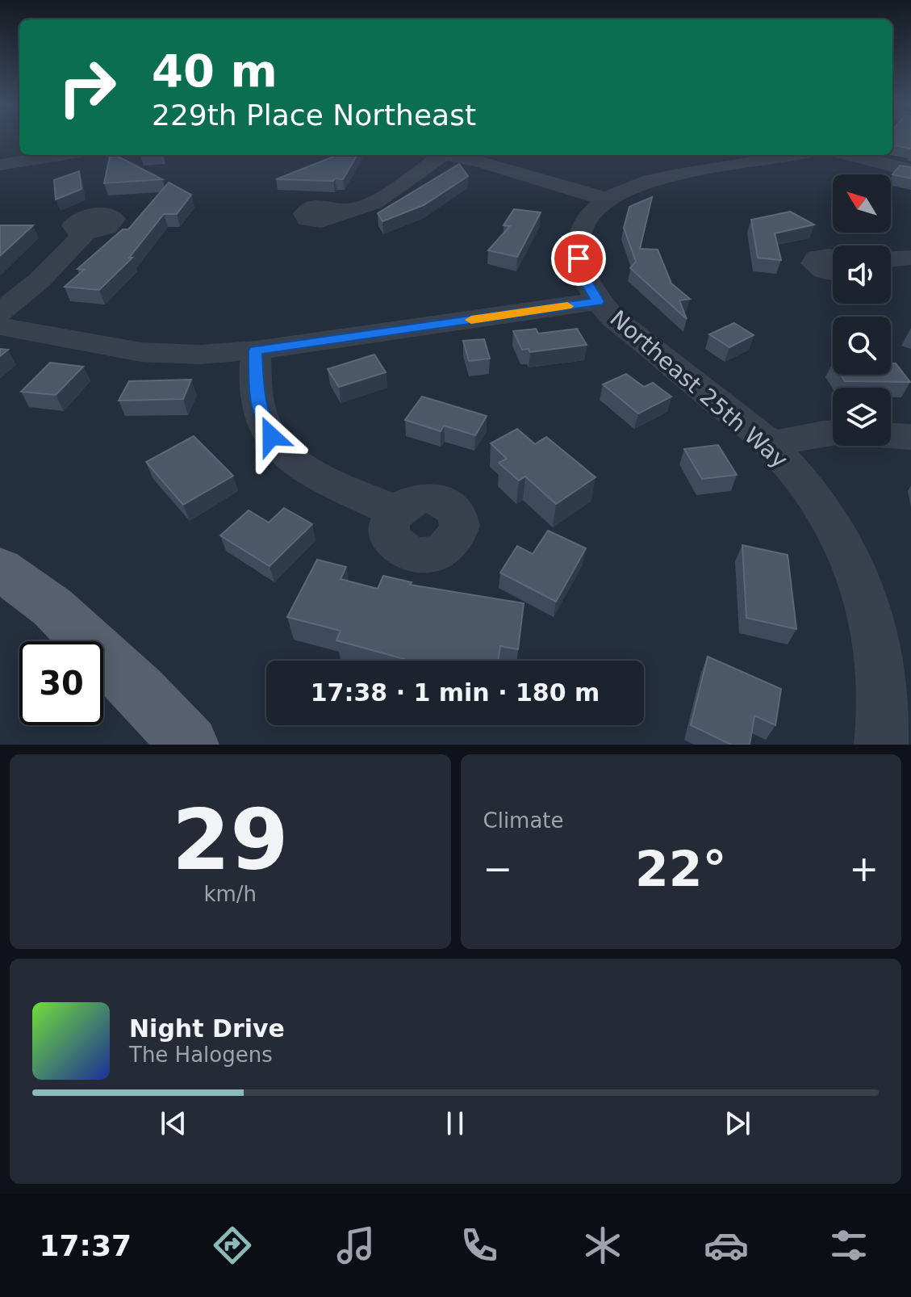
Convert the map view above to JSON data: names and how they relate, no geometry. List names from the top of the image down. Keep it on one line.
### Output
{"streets":{"street":["Northeast 25th Way"]},"north":"top left","page":{"turn":["40 m","229th Place Northeast"],"limit":"30","trip":"17:38 · 1 min · 180 m","tile":[["29","km/h"],"Climate"],"heat":["−","22°","+"],"song":["Night Drive","The Halogens"],"tabs":"17:37"}}
